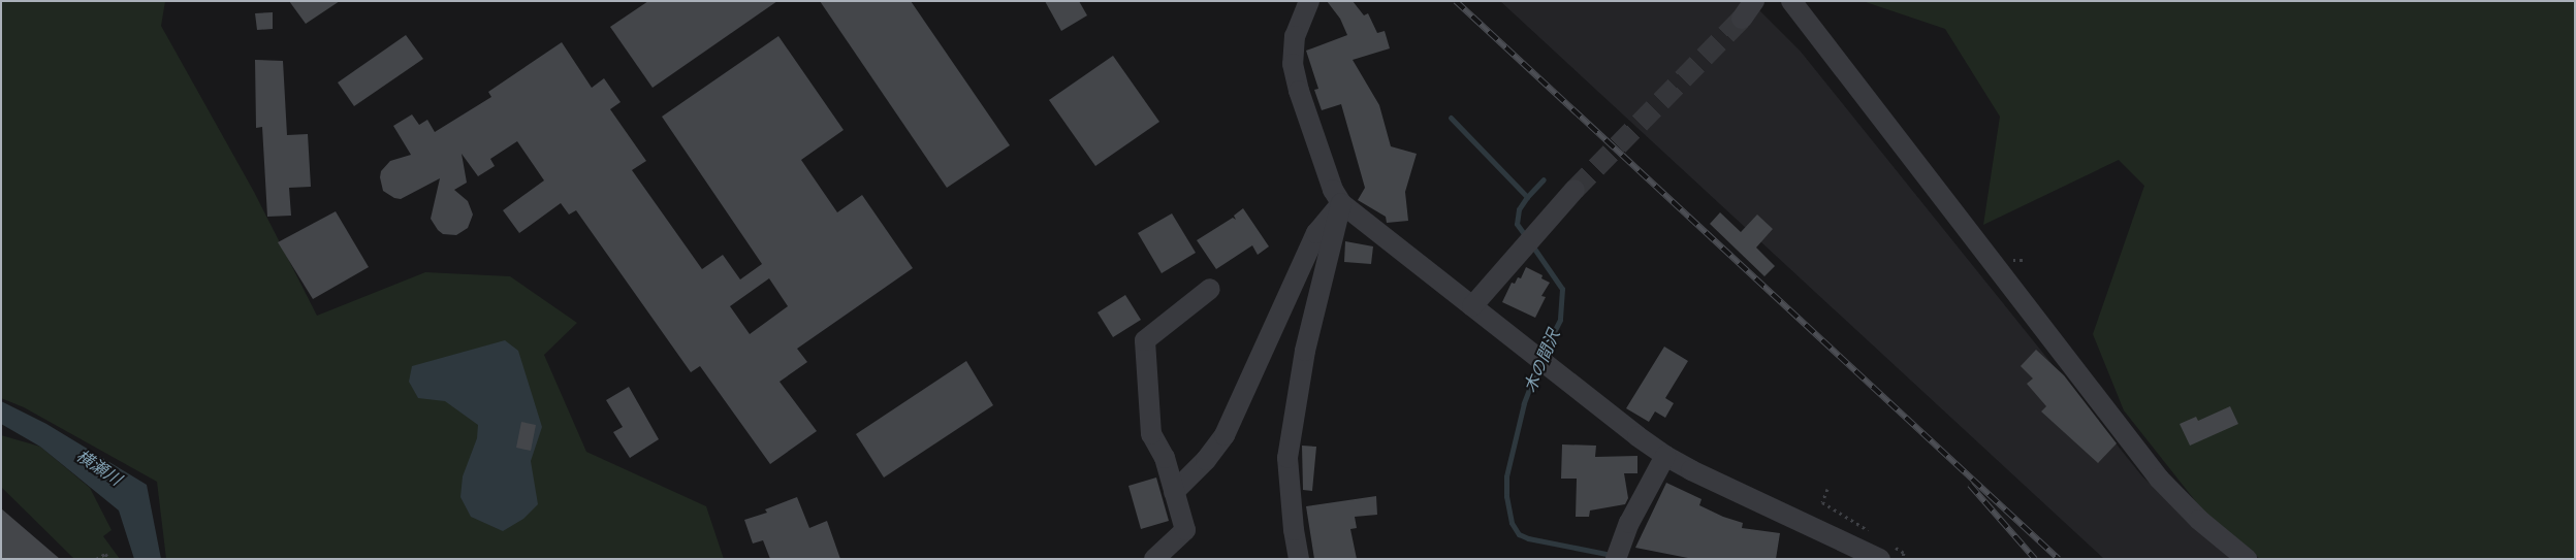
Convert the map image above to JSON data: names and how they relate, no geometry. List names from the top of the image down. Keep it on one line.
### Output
{"water":["木の間沢","横瀬川"]}
